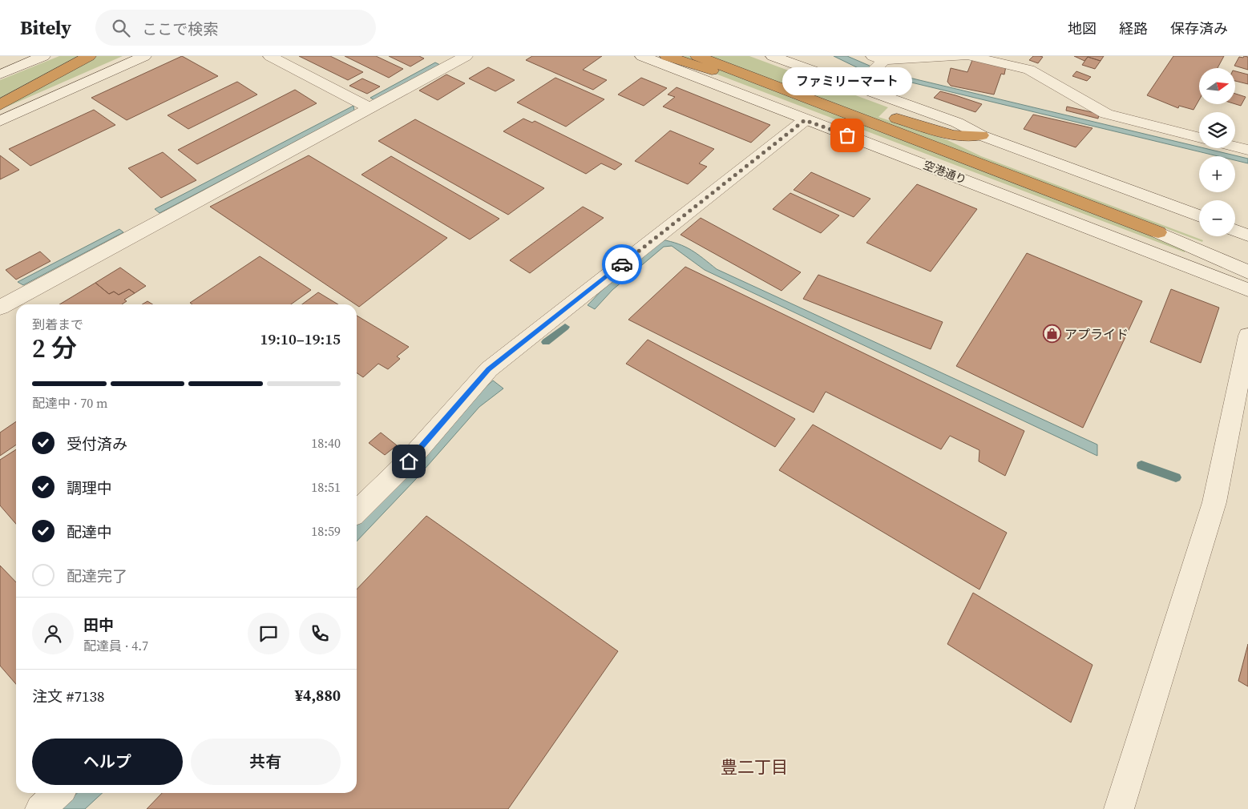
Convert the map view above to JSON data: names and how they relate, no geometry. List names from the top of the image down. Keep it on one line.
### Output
{"streets":{"street":["空港通り"]},"districts":["豊二丁目"],"places":{"other":["ファミリーマート"],"shop":["アプライド"]},"north":"right","page":{"header":"Bitely","search":"ここで検索","nav":["地図","経路","保存済み"],"bubble":"ファミリーマート","map_buttons":["+","−"],"heading":["2 分","到着まで","19:10–19:15"],"panel":["田中","配達員 · 4.7","注文 #7138","¥4,880"],"bar":"配達中 · 70 m","list":[["受付済み","18:40"],["調理中","18:51"],["配達中","18:59"],"配達完了"],"buttons":["ヘルプ","共有"]}}
